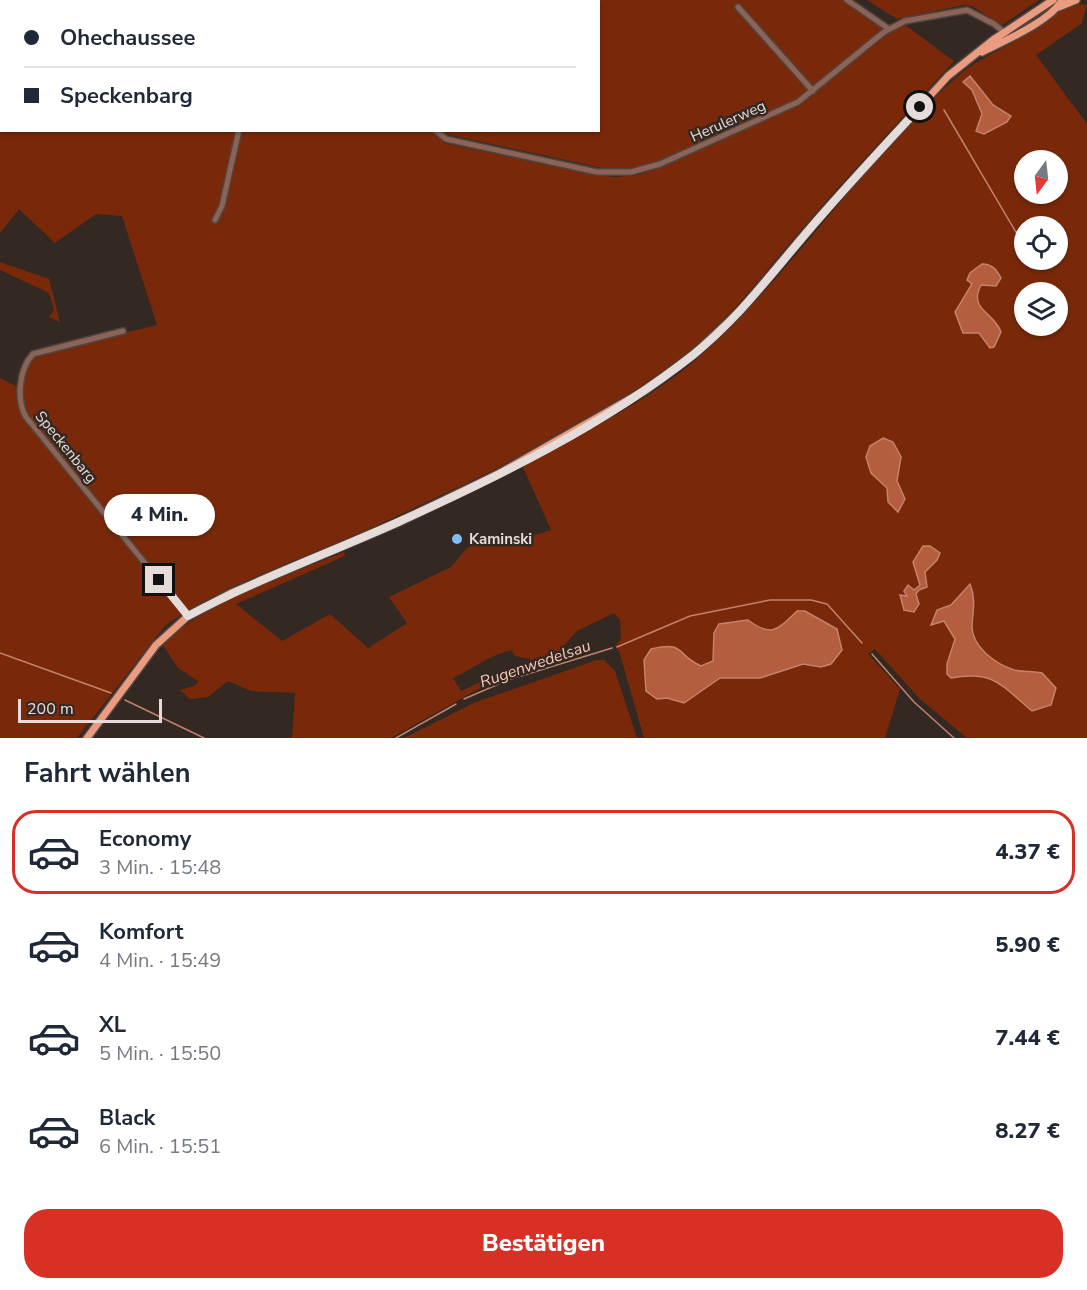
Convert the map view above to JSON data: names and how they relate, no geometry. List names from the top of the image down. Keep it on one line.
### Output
{"streets":{"street":["Herulerweg","Speckenbarg"]},"water":["Rugenwedelsau"],"places":["Kaminski"],"scale_bar":"200 m","north":"bottom","page":{"banner":["Ohechaussee","Speckenbarg"],"bubble":"4 Min.","scale":"200 m","heading":"Fahrt wählen","list":[{"name":"Economy","note":"3 Min. · 15:48","value":"4.37 €"},{"name":"Komfort","note":"4 Min. · 15:49","value":"5.90 €"},{"name":"XL","note":"5 Min. · 15:50","value":"7.44 €"},{"name":"Black","note":"6 Min. · 15:51","value":"8.27 €"}],"buttons":"Bestätigen"}}
